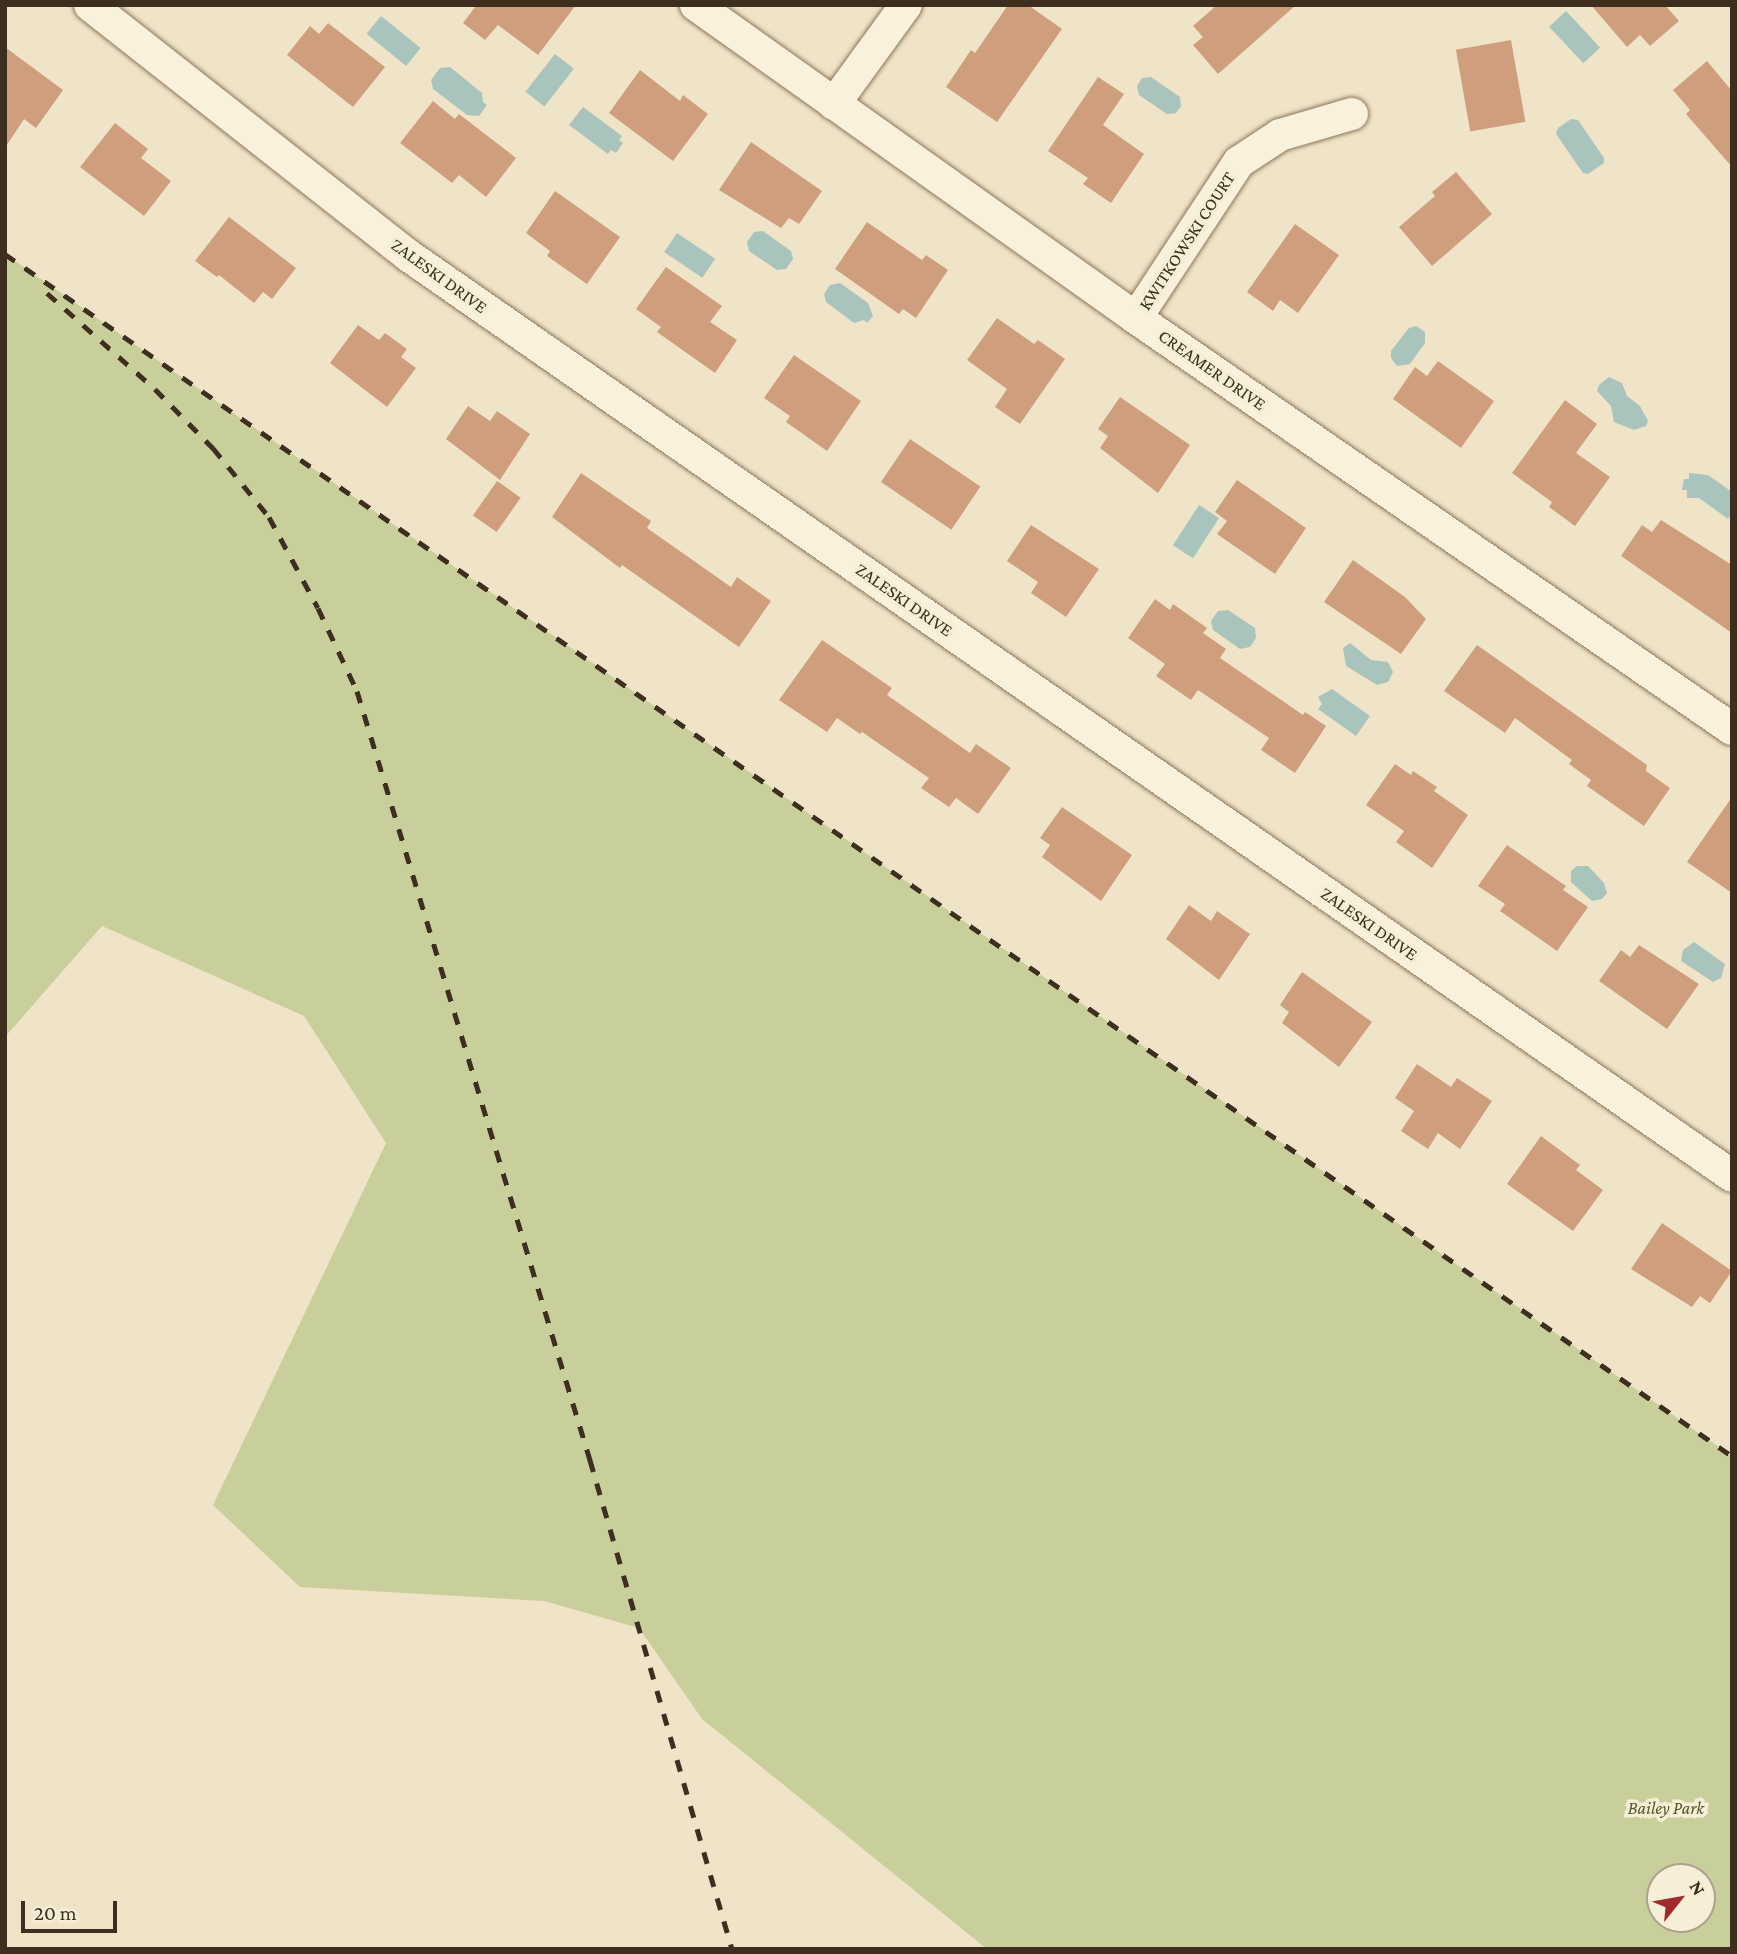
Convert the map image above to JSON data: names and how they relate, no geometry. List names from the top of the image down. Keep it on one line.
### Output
{"streets":{"street":["KWITKOWSKI COURT","ZALESKI DRIVE","CREAMER DRIVE"]},"crossings":[["KWITKOWSKI COURT","CREAMER DRIVE"]],"parks":["Bailey Park"],"scale_bar":"20 m","north":"top right"}
